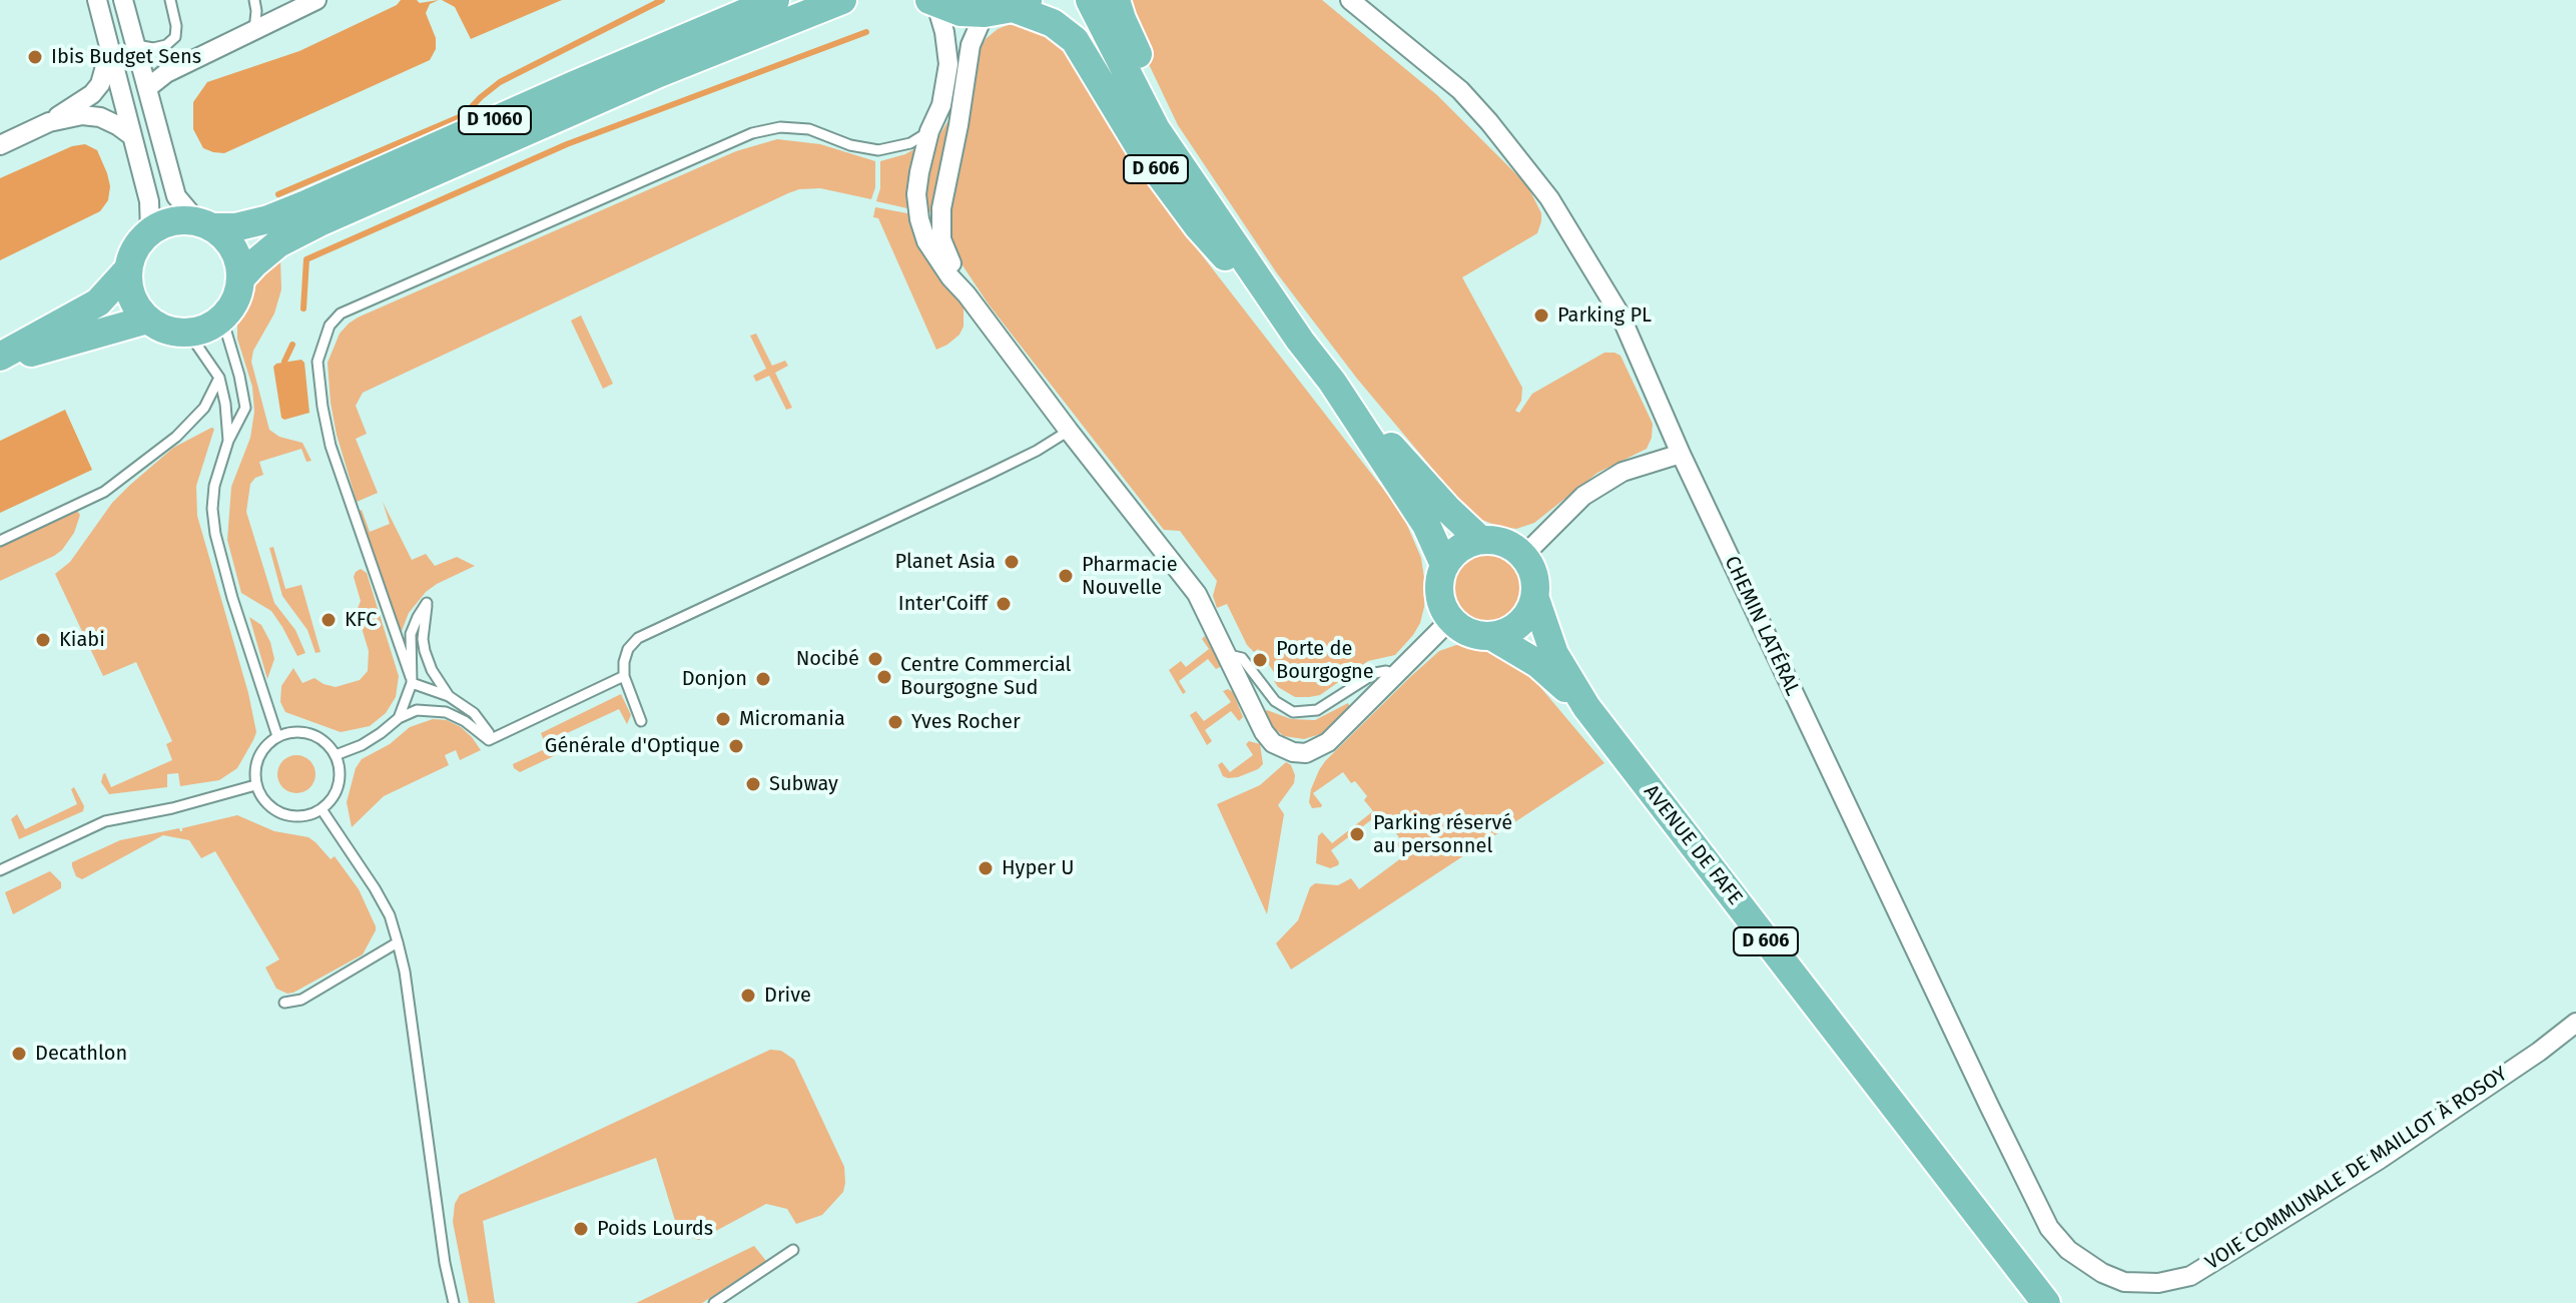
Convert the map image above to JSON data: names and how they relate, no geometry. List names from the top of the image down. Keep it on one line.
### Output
{"streets":{"main road":["D 1060","D 606","AVENUE DE FAFE"],"street":["CHEMIN LATÉRAL","VOIE COMMUNALE DE MAILLOT À ROSOY"]},"crossings":[["D 606","AVENUE DE FAFE"],["CHEMIN LATÉRAL","VOIE COMMUNALE DE MAILLOT À ROSOY"]],"places":["Ibis Budget Sens","Parking PL","Planet Asia","Pharmacie Nouvelle","Inter'Coiff","KFC","Kiabi","Nocibé","Porte de Bourgogne","Centre Commercial Bourgogne Sud","Donjon","Micromania","Yves Rocher","Générale d'Optique","Subway","Parking réservé au personnel","Hyper U","Drive","Decathlon","Poids Lourds"]}
